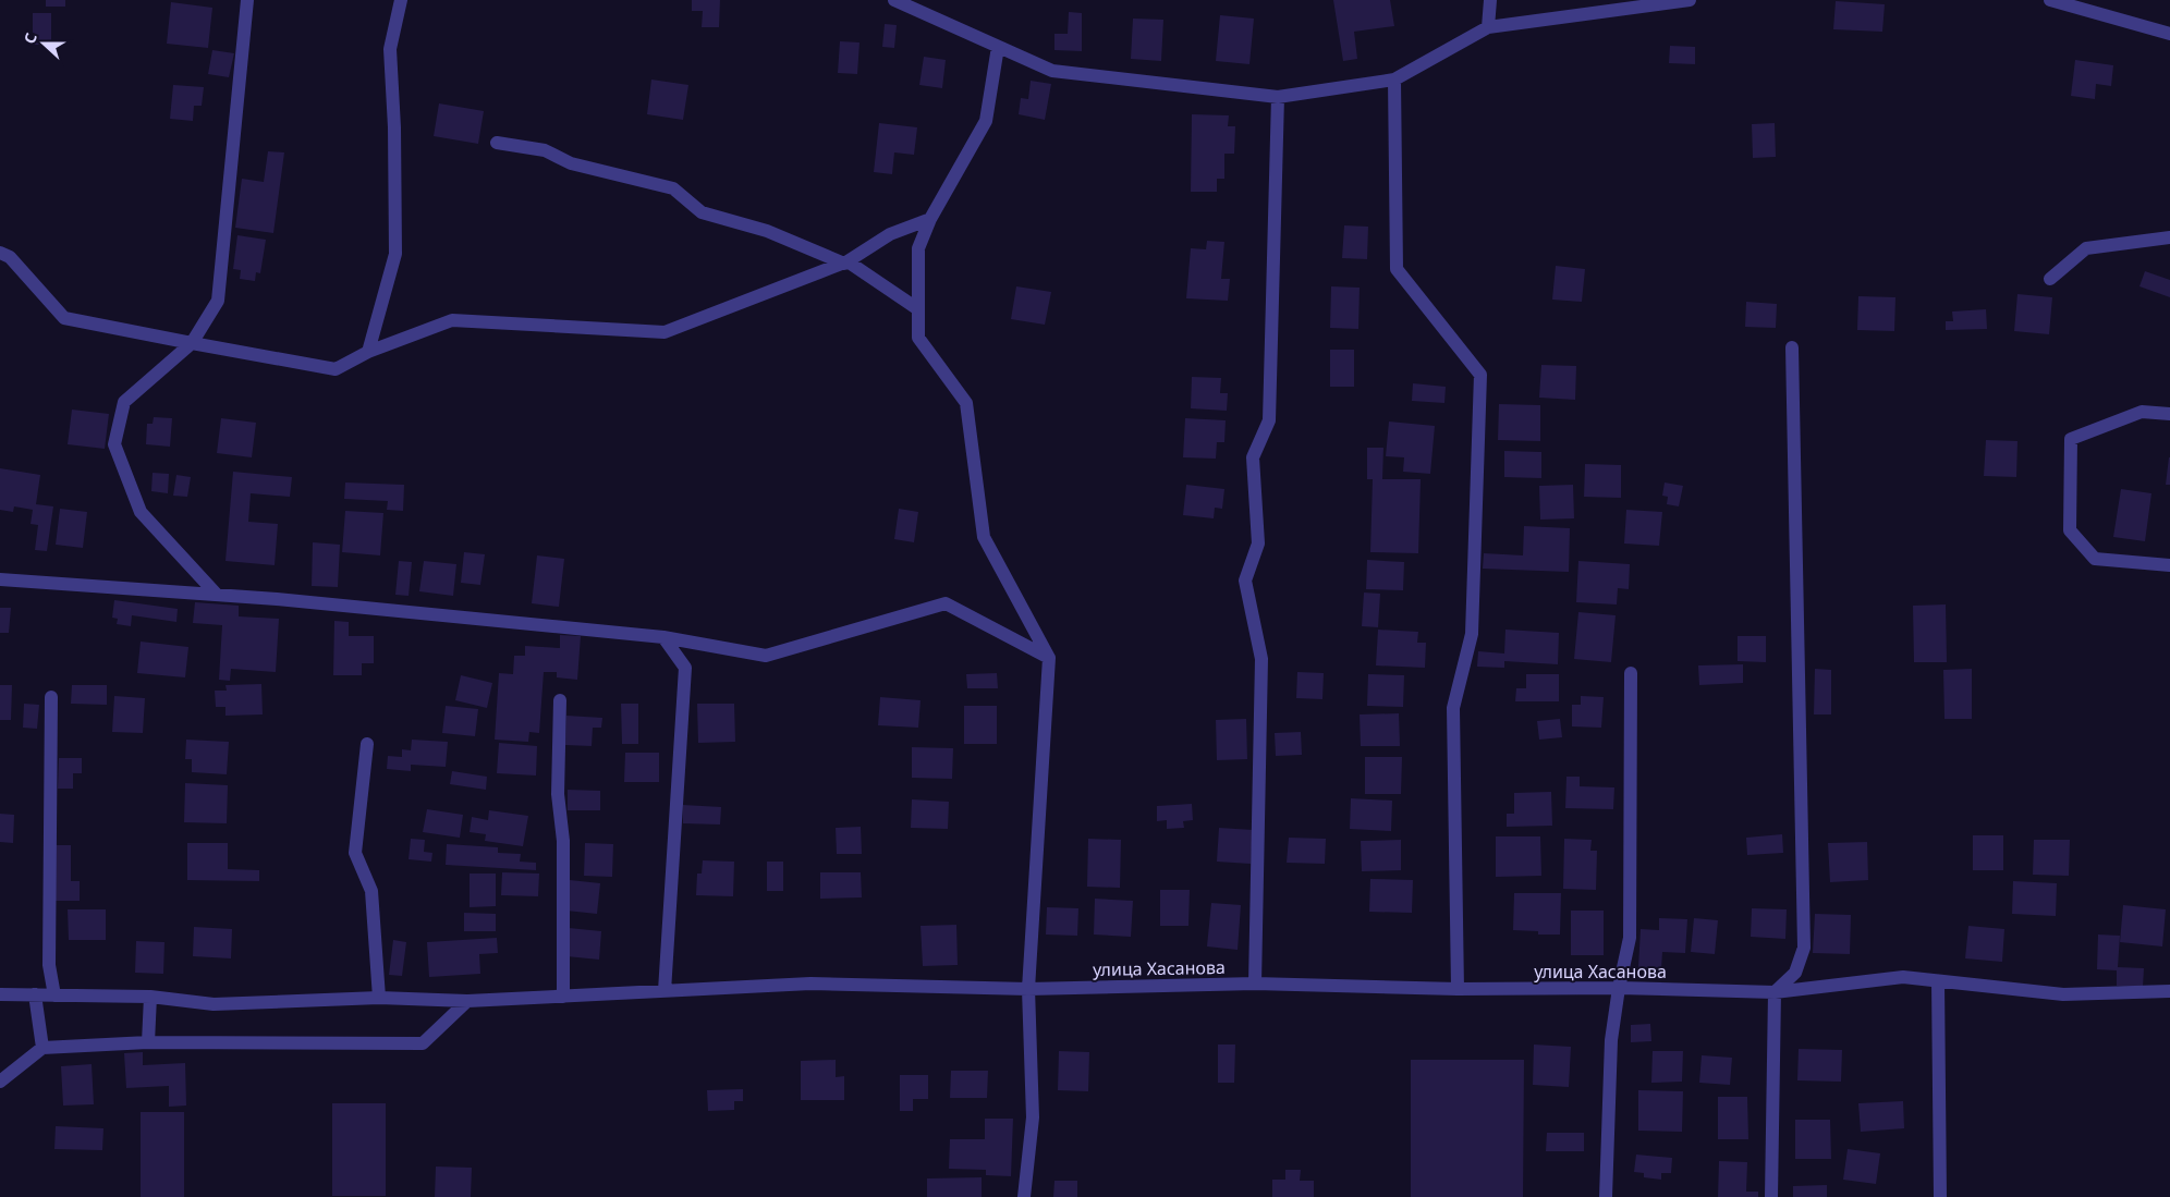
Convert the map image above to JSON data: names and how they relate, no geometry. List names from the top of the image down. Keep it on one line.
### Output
{"streets":{"street":["улица Хасанова"]},"north":"left"}
